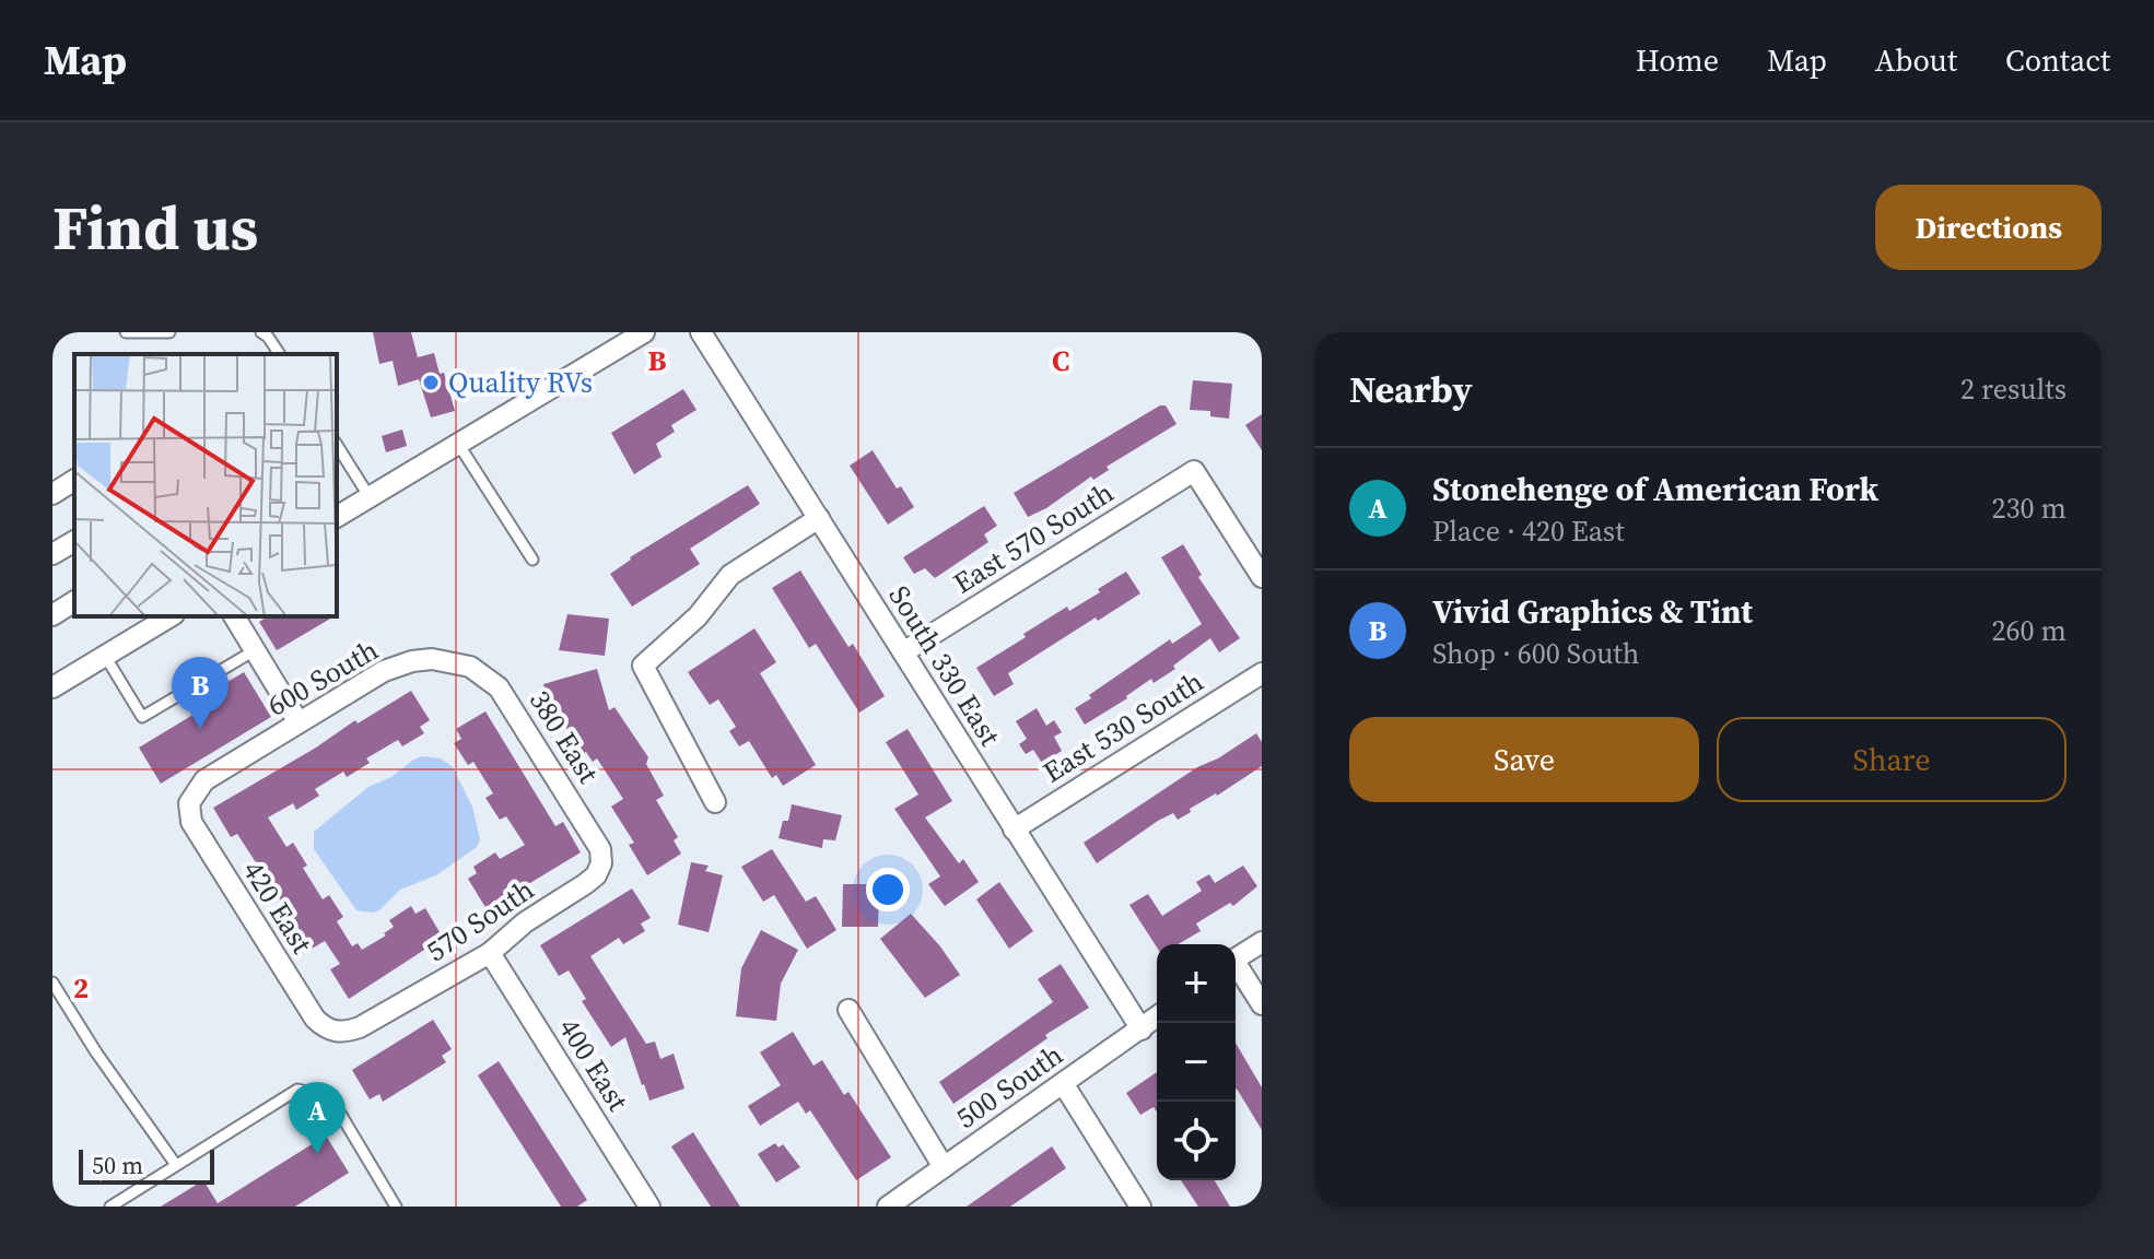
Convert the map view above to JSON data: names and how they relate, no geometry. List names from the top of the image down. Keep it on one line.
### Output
{"streets":{"street":["East 570 South","South 330 East","600 South","East 530 South","380 East","420 East","570 South","400 East","500 South"]},"crossings":[["East 570 South","South 330 East"],["South 330 East","East 530 South"],["South 330 East","500 South"],["600 South","380 East"],["600 South","420 East"],["380 East","570 South"],["420 East","570 South"],["570 South","400 East"]],"places":["Quality RVs"],"scale_bar":"50 m","page":{"header":"Map","nav":["Home","Map","About","Contact"],"buttons":["Directions",["Save","Share"]],"title":"Find us","heading":["Nearby","2 results"],"list":[{"mark":"A","name":"Stonehenge of American Fork","note":"Place · 420 East","value":"230 m"},{"mark":"B","name":"Vivid Graphics & Tint","note":"Shop · 600 South","value":"260 m"}],"pins":["B","A"],"map_buttons":["+","−"],"scale":"50 m"},"grid":{"columns":["B","C"],"rows":["2"]}}
